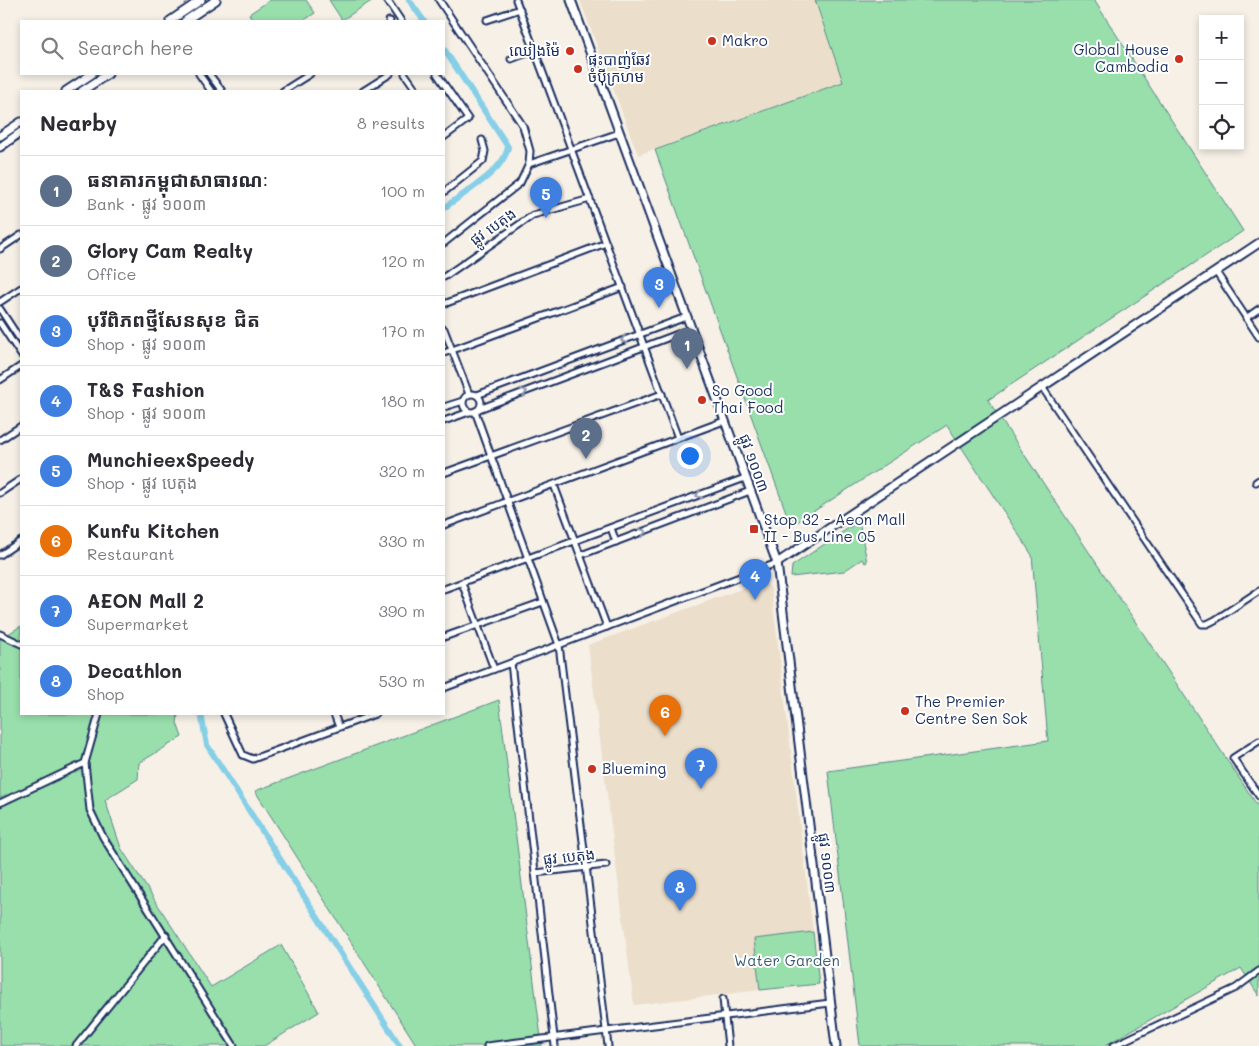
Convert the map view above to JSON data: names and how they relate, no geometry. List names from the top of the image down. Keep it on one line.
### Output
{"streets":{"main road":["ផ្លូវ ១០០៣"],"street":["ផ្លូវ បេតុង"]},"parks":["Water Garden"],"places":{"other":["Makro","ឈៀងម៉ៃ","Global House Cambodia","ផ្ទះបាញ់ឆែវ ចំប៉ីក្រហម","So Good Thai Food","The Premier Centre Sen Sok","Blueming"],"transit":["Stop 32 - Aeon Mall II - Bus Line 05"]},"page":{"map_buttons":["+","−"],"search":"Search here","heading":["Nearby","8 results"],"list":[{"mark":"1","name":"ធនាគារកម្ពុជាសាធារណៈ","note":"Bank · ផ្លូវ ១០០៣","value":"100 m"},{"mark":"2","name":"Glory Cam Realty","note":"Office","value":"120 m"},{"mark":"3","name":"បុរីពិភពថ្មីសែនសុខ ជិត","note":"Shop · ផ្លូវ ១០០៣","value":"170 m"},{"mark":"4","name":"T&S Fashion","note":"Shop · ផ្លូវ ១០០៣","value":"180 m"},{"mark":"5","name":"MunchieexSpeedy","note":"Shop · ផ្លូវ បេតុង","value":"320 m"},{"mark":"6","name":"Kunfu Kitchen","note":"Restaurant","value":"330 m"},{"mark":"7","name":"AEON Mall 2","note":"Supermarket","value":"390 m"},{"mark":"8","name":"Decathlon","note":"Shop","value":"530 m"}],"pins":["5","3","1","2","4","6","7","8"]}}
